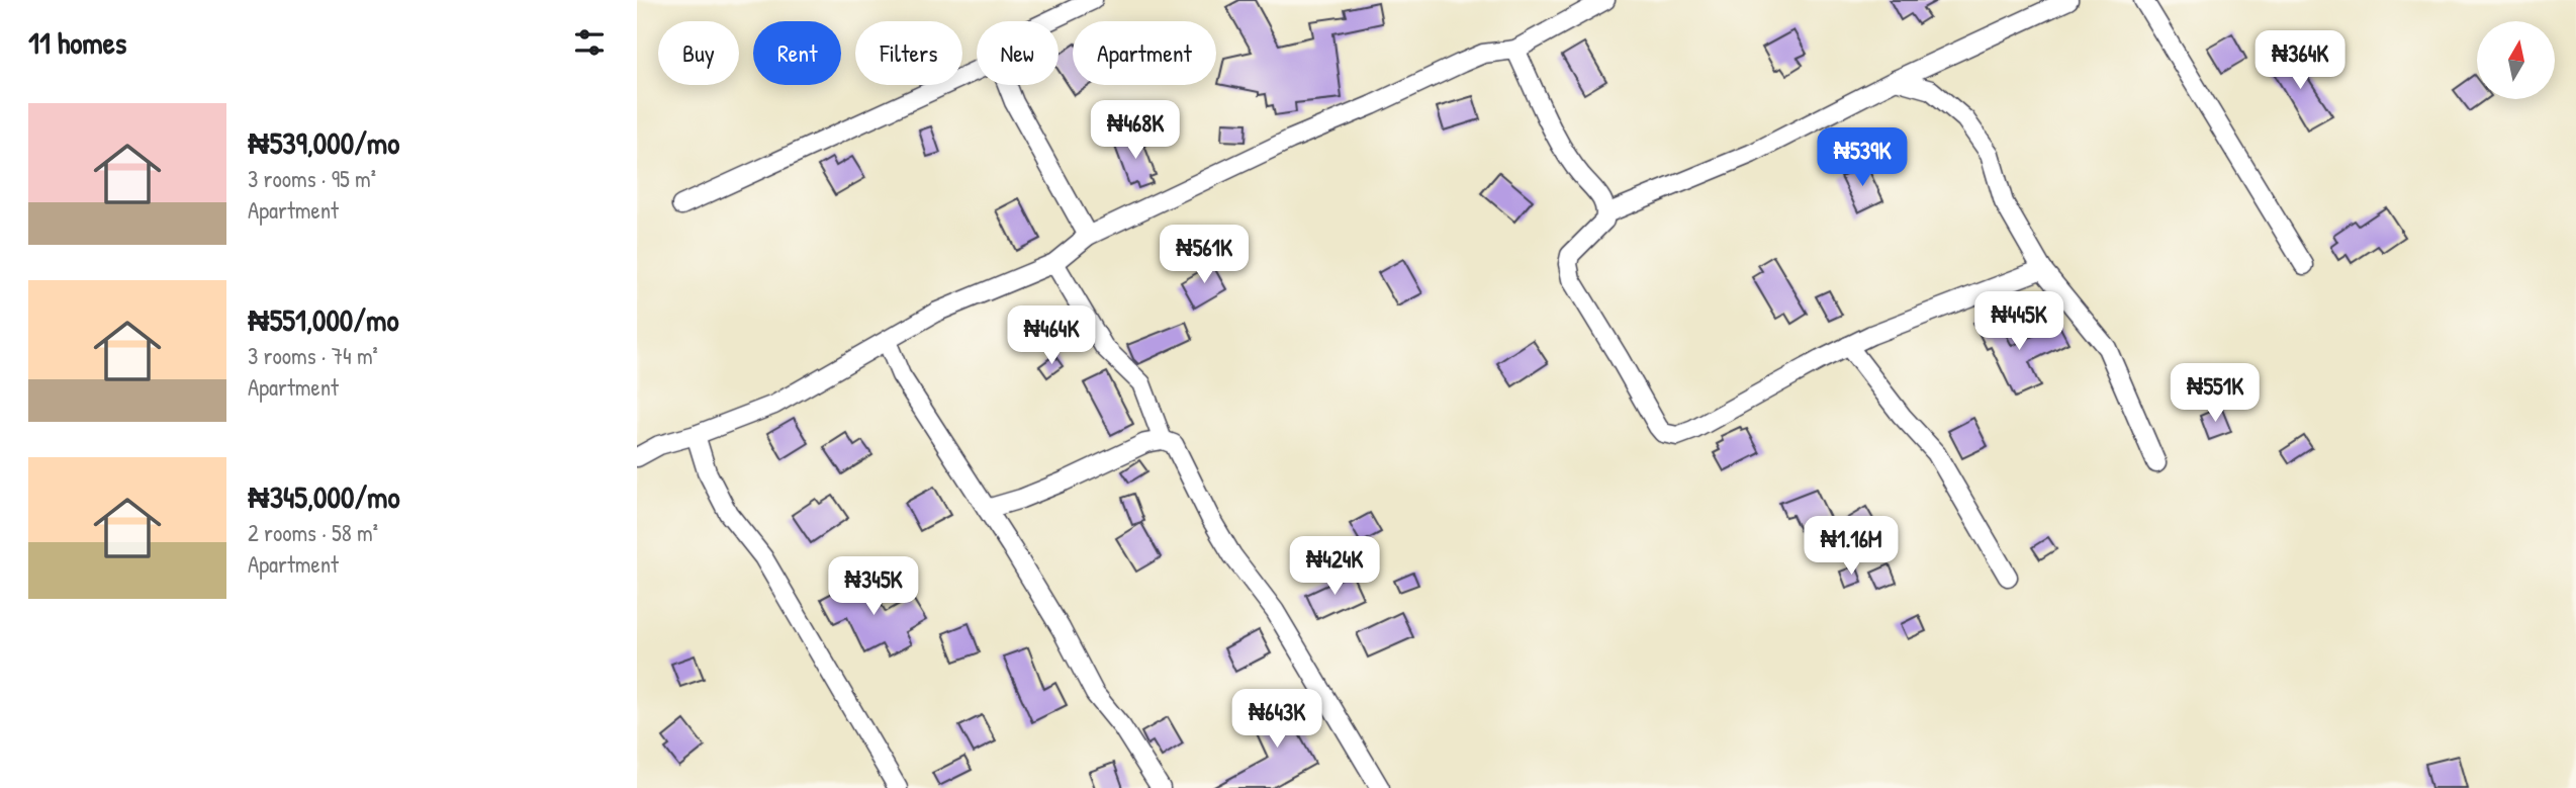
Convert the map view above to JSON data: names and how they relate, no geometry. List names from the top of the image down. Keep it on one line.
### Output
{"north":"top","page":{"heading":"11 homes","chip":["Buy","Rent","Filters","New","Apartment"],"price":["₦364K","₦468K","₦539K","₦561K","₦445K","₦464K","₦551K","₦1.16M","₦424K","₦345K","₦643K"],"list":[{"name":"₦539,000/mo","note":"3 rooms · 95 m² · Apartment"},{"name":"₦551,000/mo","note":"3 rooms · 74 m² · Apartment"},{"name":"₦345,000/mo","note":"2 rooms · 58 m² · Apartment"}]}}
